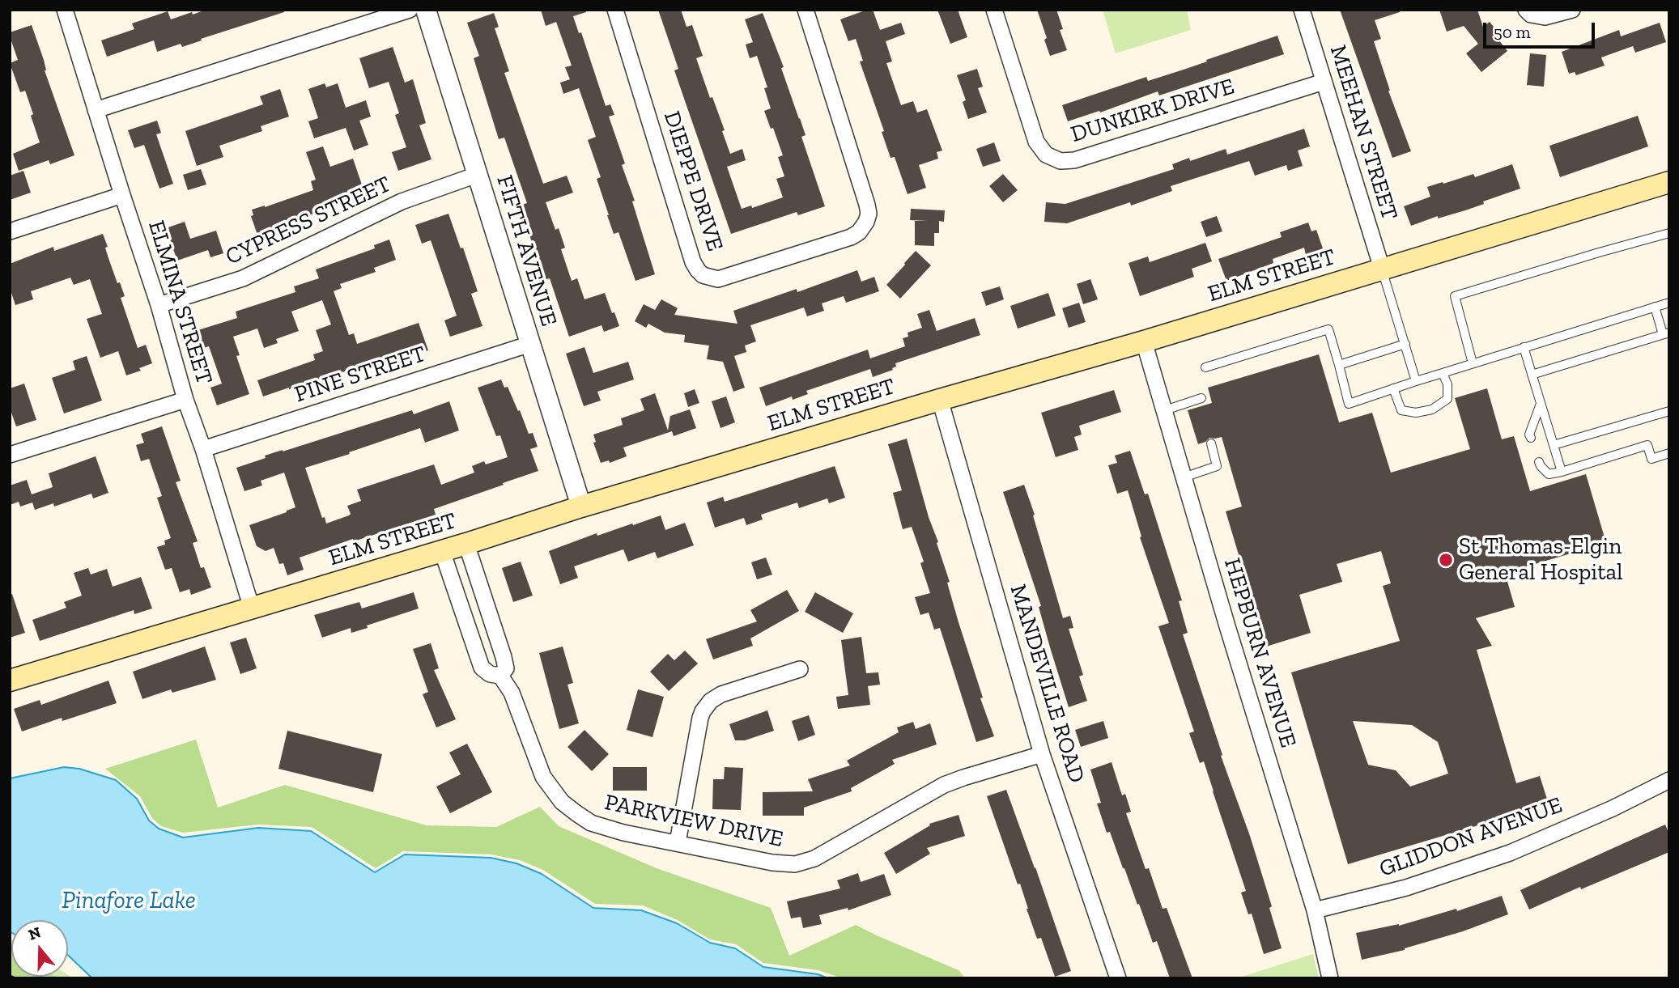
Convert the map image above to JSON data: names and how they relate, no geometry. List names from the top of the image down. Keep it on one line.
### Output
{"streets":{"main road":["ELM STREET"],"street":["DUNKIRK DRIVE","MEEHAN STREET","DIEPPE DRIVE","CYPRESS STREET","FIFTH AVENUE","ELMINA STREET","PINE STREET","HEPBURN AVENUE","MANDEVILLE ROAD","PARKVIEW DRIVE","GLIDDON AVENUE"]},"crossings":[["DUNKIRK DRIVE","MEEHAN STREET"],["MEEHAN STREET","ELM STREET"],["CYPRESS STREET","FIFTH AVENUE"],["CYPRESS STREET","ELMINA STREET"],["FIFTH AVENUE","ELM STREET"],["FIFTH AVENUE","PINE STREET"],["ELM STREET","ELMINA STREET"],["ELM STREET","HEPBURN AVENUE"],["ELM STREET","MANDEVILLE ROAD"],["ELM STREET","PARKVIEW DRIVE"],["ELMINA STREET","PINE STREET"],["HEPBURN AVENUE","GLIDDON AVENUE"],["MANDEVILLE ROAD","PARKVIEW DRIVE"]],"water":["Pinafore Lake"],"places":["St Thomas-Elgin General Hospital"],"scale_bar":"50 m","north":"top"}
